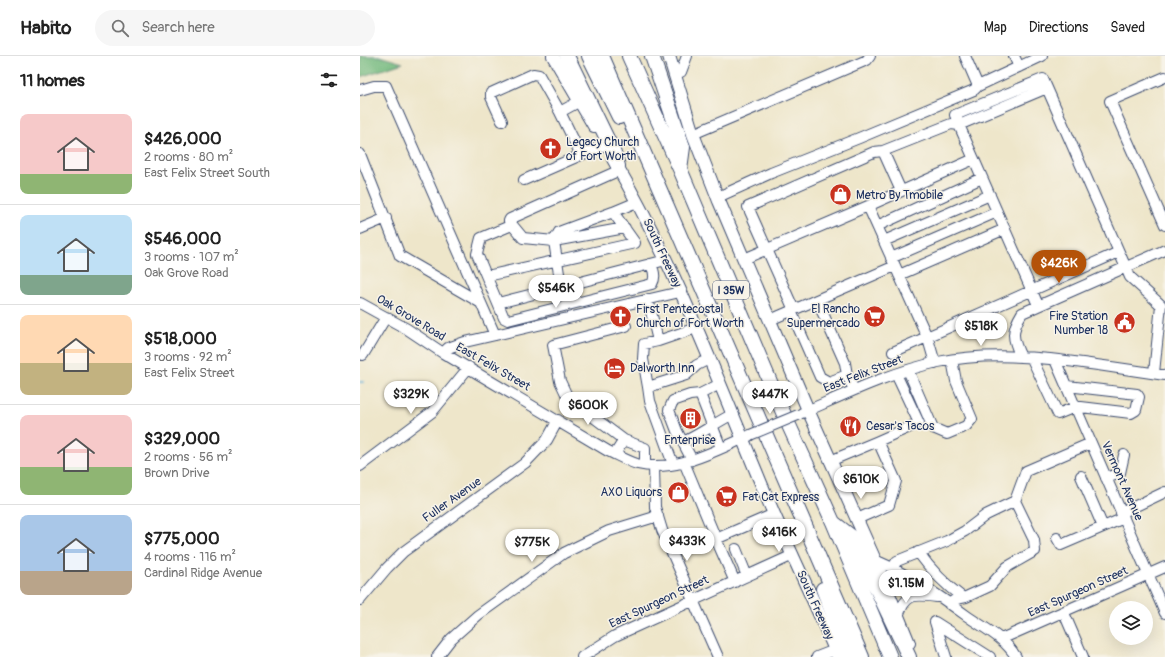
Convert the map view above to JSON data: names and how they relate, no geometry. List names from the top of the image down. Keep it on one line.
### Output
{"streets":{"highway":["South Freeway","I 35W"],"street":["Oak Grove Road","East Felix Street","Vermont Avenue","Fuller Avenue","East Spurgeon Street"]},"crossings":[["South Freeway","Oak Grove Road"],["South Freeway","East Felix Street"],["South Freeway","East Spurgeon Street"],["Oak Grove Road","East Felix Street"],["East Felix Street","Vermont Avenue"],["East Felix Street","Fuller Avenue"],["Vermont Avenue","East Spurgeon Street"]],"places":{"church":["Legacy Church of Fort Worth","First Pentecostal Church of Fort Worth"],"shop":["Metro By Tmobile","AXO Liquors"],"supermarket":["El Rancho Supermercado","Fat Cat Express"],"public building":["Fire Station Number 18"],"hotel":["Dalworth Inn"],"building":["Enterprise"],"restaurant":["Cesar's Tacos"]},"page":{"header":"Habito","search":"Search here","nav":["Map","Directions","Saved"],"heading":"11 homes","list":[{"name":"$426,000","note":"2 rooms · 80 m² · East Felix Street South"},{"name":"$546,000","note":"3 rooms · 107 m² · Oak Grove Road"},{"name":"$518,000","note":"3 rooms · 92 m² · East Felix Street"},{"name":"$329,000","note":"2 rooms · 56 m² · Brown Drive"},{"name":"$775,000","note":"4 rooms · 116 m² · Cardinal Ridge Avenue"}],"price":["$426K","$546K","$518K","$329K","$447K","$600K","$610K","$416K","$433K","$775K","$1.15M"]}}
